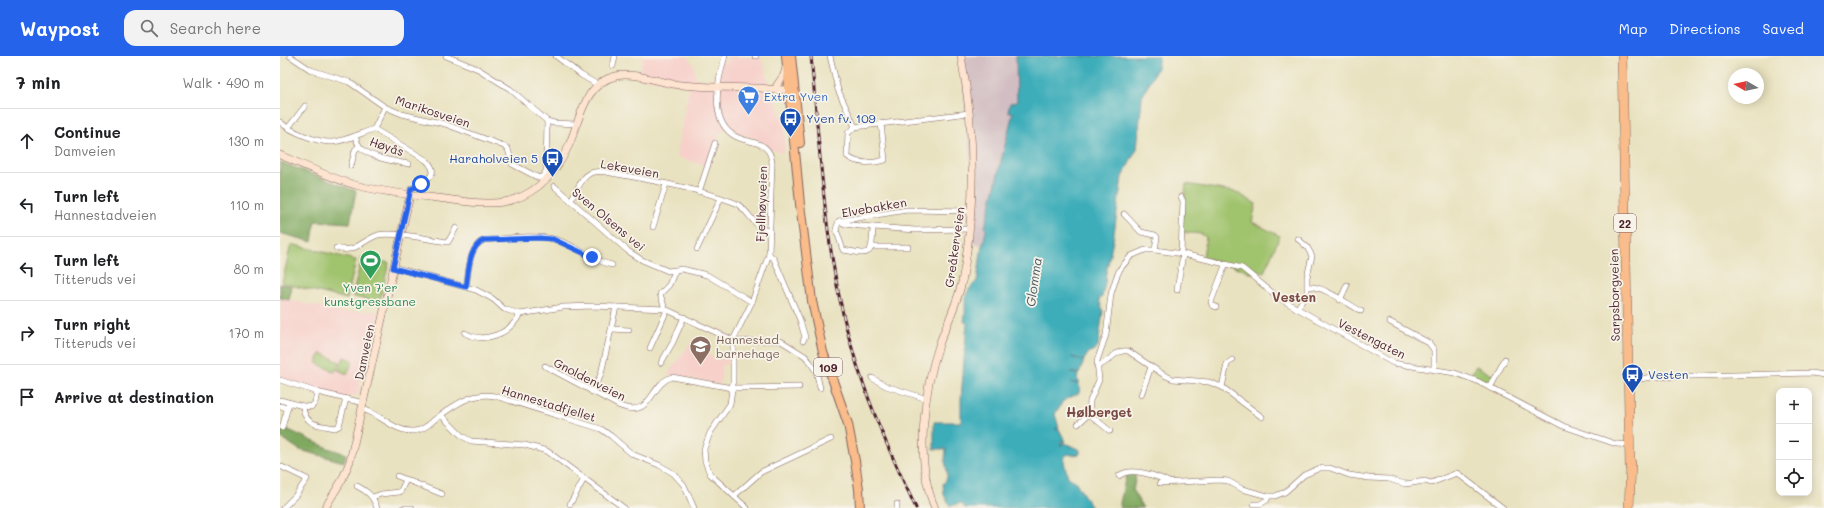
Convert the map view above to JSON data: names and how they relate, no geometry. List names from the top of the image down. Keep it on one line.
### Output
{"streets":{"highway":["22","Sarpsborgveien"],"main road":["109"],"street":["Marikosveien","Høyås","Lekeveien","Fjellhøyveien","Elvebakken","Sven Olsens vei","Greåkerveien","Vestengaten","Damveien","Gnoldenveien","Hannestadfjellet"]},"crossings":[["Lekeveien","Fjellhøyveien"],["Lekeveien","Sven Olsens vei"],["Fjellhøyveien","Sven Olsens vei"],["Fjellhøyveien","Gnoldenveien"],["Elvebakken","Greåkerveien"],["Sarpsborgveien","Vestengaten"],["Damveien","Hannestadfjellet"]],"districts":["Vesten","Hølberget"],"water":["Glomma"],"places":{"supermarket":["Extra Yven"],"bus stop":["Yven fv. 109","Haraholveien 5","Vesten"],"sports":["Yven 7'er kunstgressbane"],"school or university":["Hannestad barnehage"]},"north":"left","page":{"header":"Waypost","search":"Search here","nav":["Map","Directions","Saved"],"heading":["7 min","Walk · 490 m"],"list":[["Continue","Damveien","130 m"],["Turn left","Hannestadveien","110 m"],["Turn left","Titteruds vei","80 m"],["Turn right","Titteruds vei","170 m"],"Arrive at destination"],"map_buttons":["+","−"]}}
